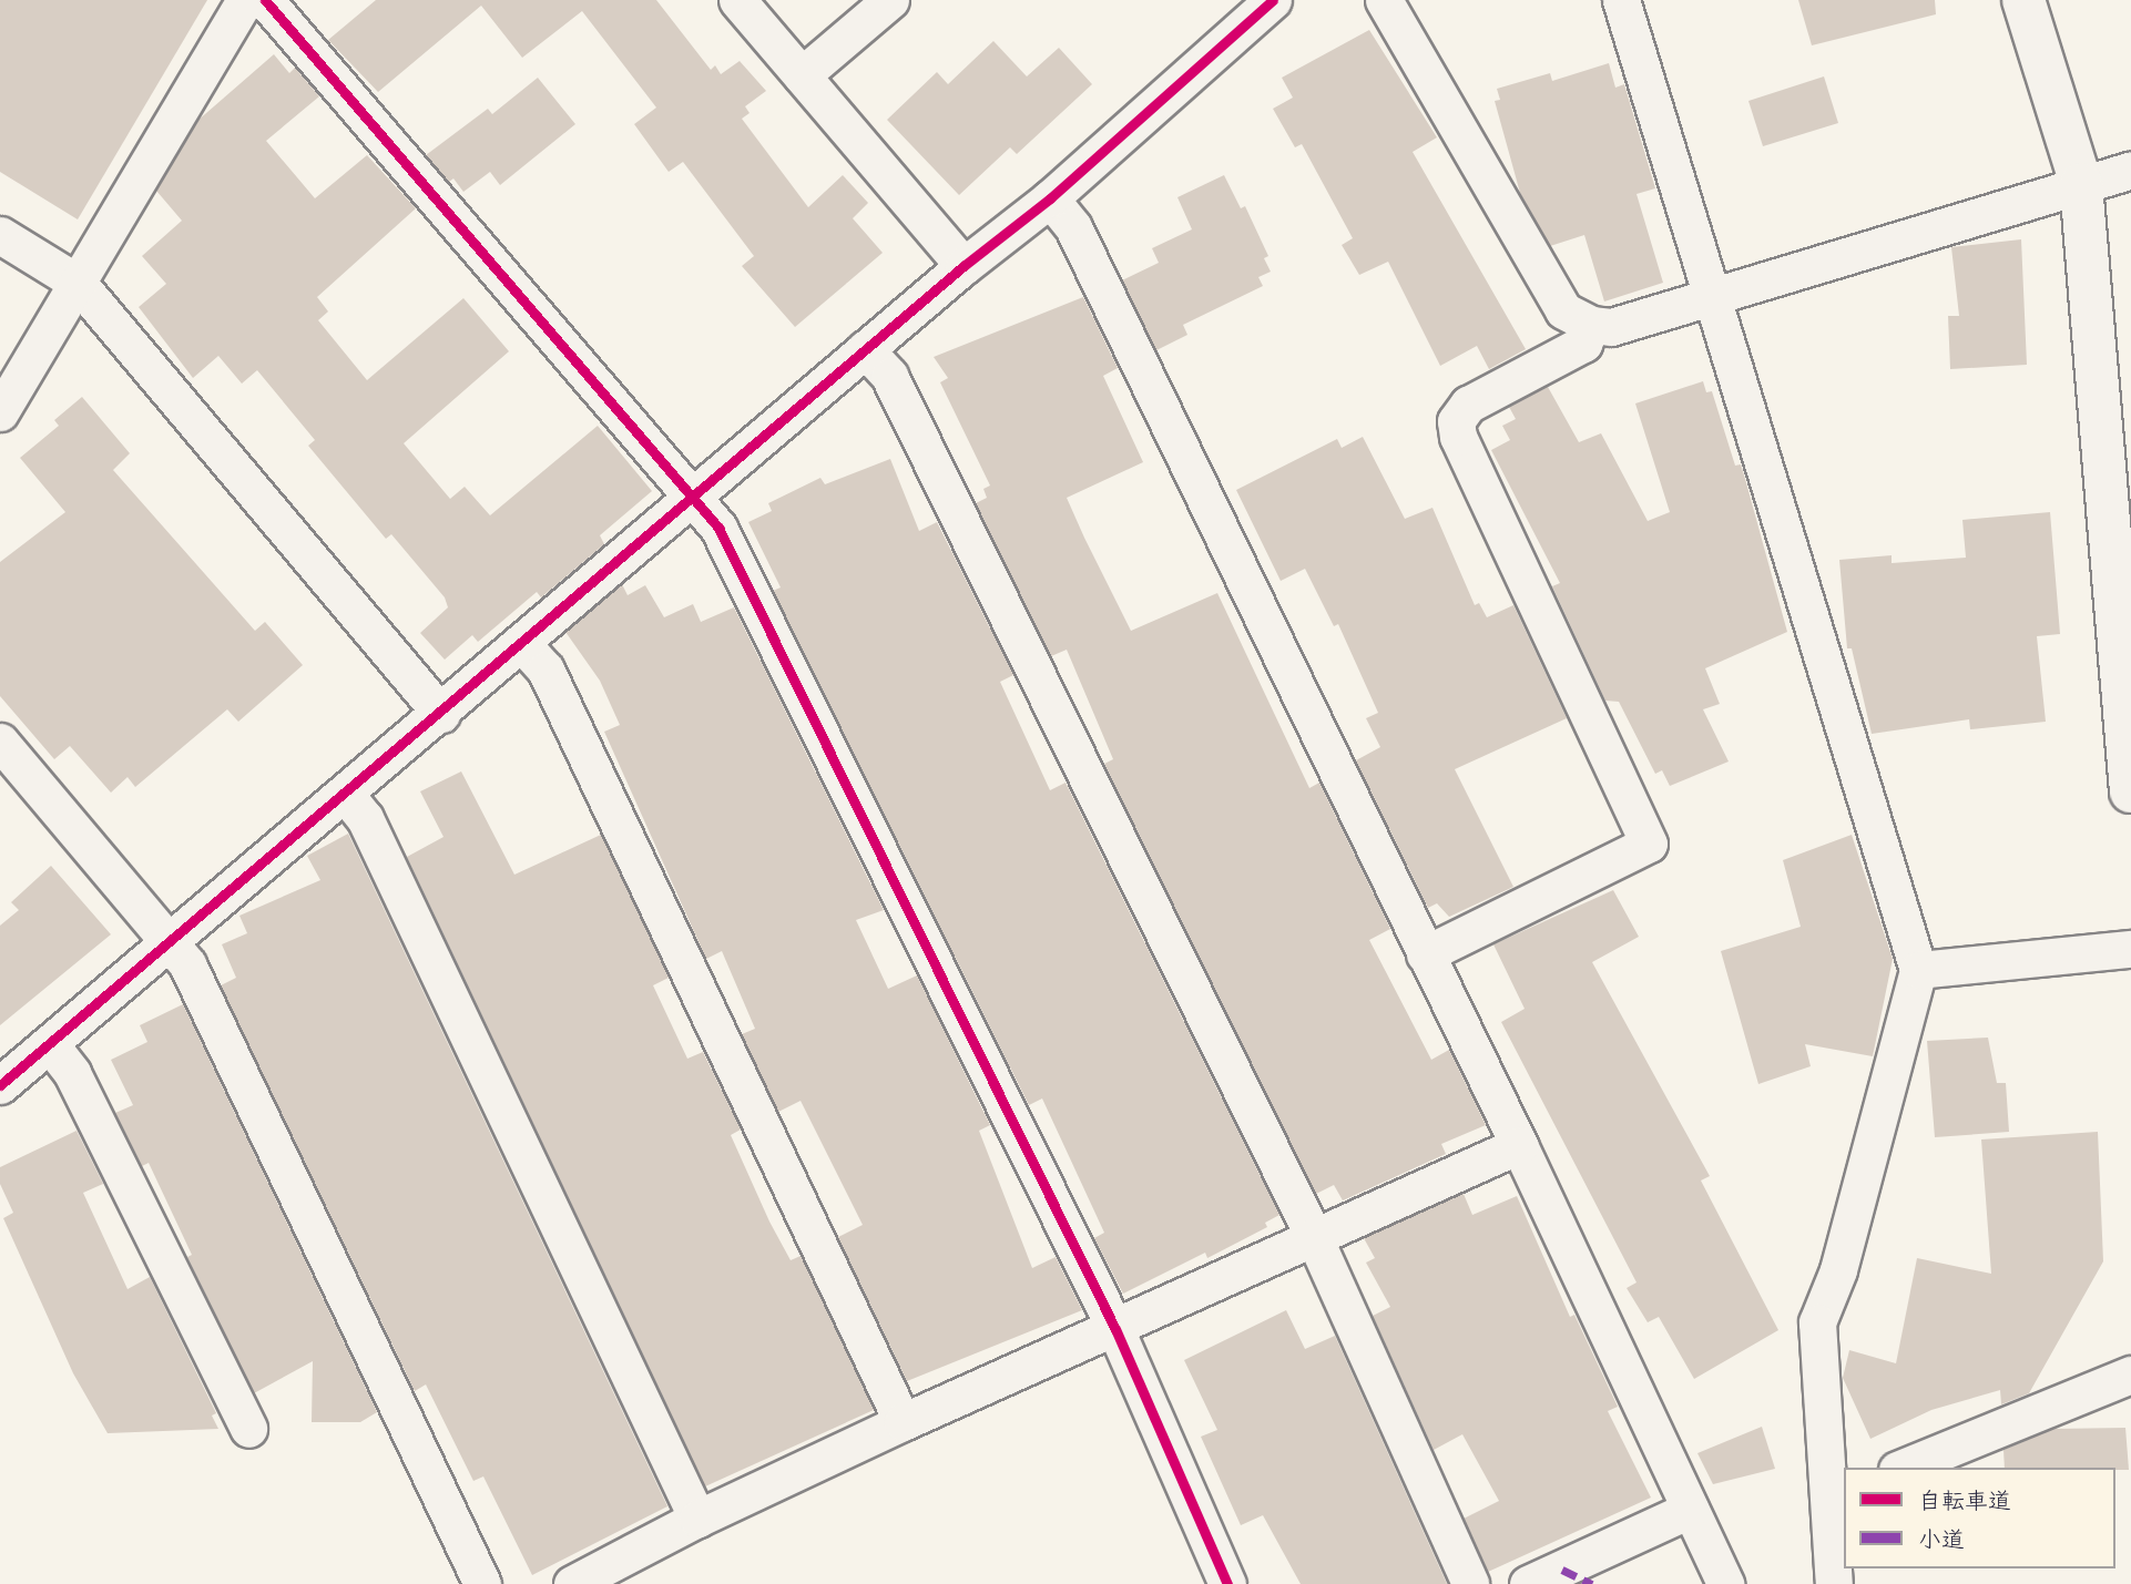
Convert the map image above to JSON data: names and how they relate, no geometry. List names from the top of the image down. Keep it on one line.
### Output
{"legend":["自転車道","小道"]}
